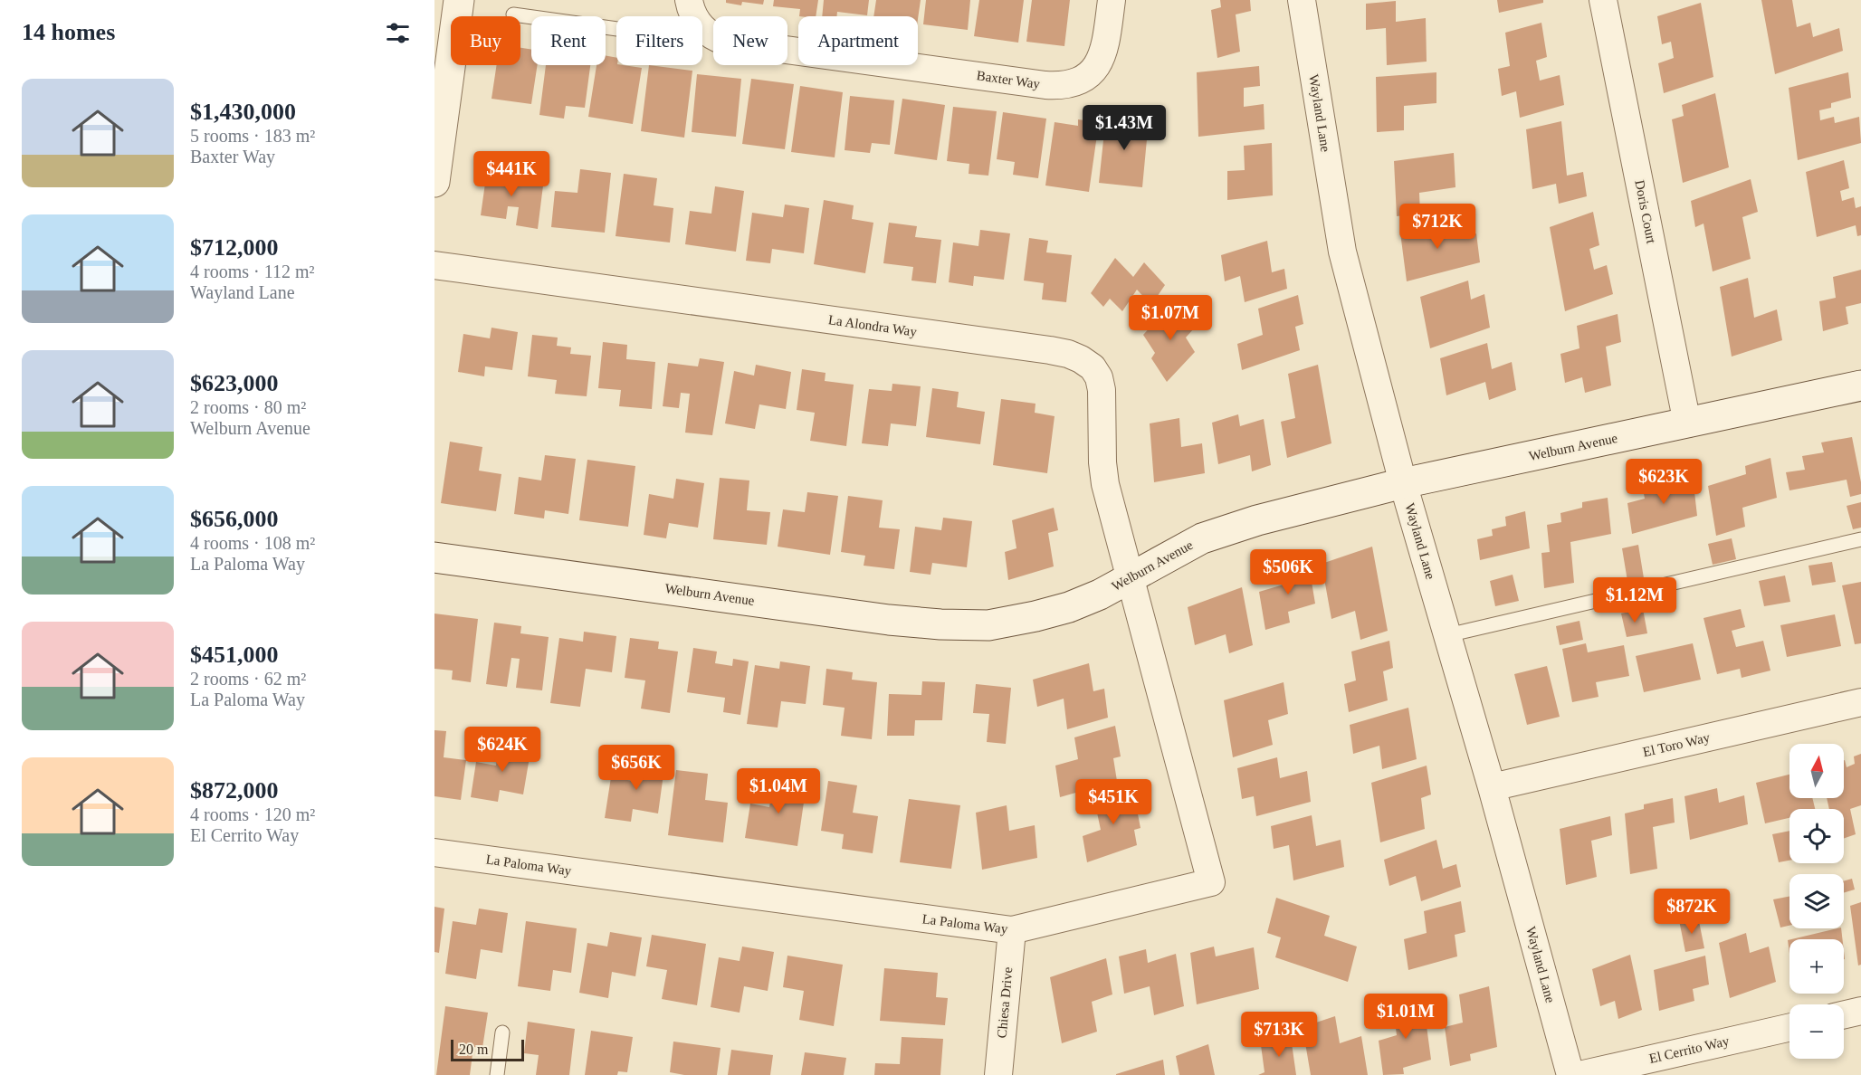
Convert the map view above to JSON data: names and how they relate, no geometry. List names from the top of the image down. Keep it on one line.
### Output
{"streets":{"main road":["Welburn Avenue"],"street":["Baxter Way","Wayland Lane","Doris Court","La Alondra Way","El Toro Way","La Paloma Way","Chiesa Drive","El Cerrito Way"]},"crossings":[["Wayland Lane","Welburn Avenue"],["Wayland Lane","El Toro Way"],["Doris Court","Welburn Avenue"],["La Alondra Way","Welburn Avenue"],["La Alondra Way","La Paloma Way"],["Welburn Avenue","La Paloma Way"],["La Paloma Way","Chiesa Drive"]],"scale_bar":"20 m","north":"top","page":{"heading":"14 homes","chip":["Buy","Rent","Filters","New","Apartment"],"list":[{"name":"$1,430,000","note":"5 rooms · 183 m² · Baxter Way"},{"name":"$712,000","note":"4 rooms · 112 m² · Wayland Lane"},{"name":"$623,000","note":"2 rooms · 80 m² · Welburn Avenue"},{"name":"$656,000","note":"4 rooms · 108 m² · La Paloma Way"},{"name":"$451,000","note":"2 rooms · 62 m² · La Paloma Way"},{"name":"$872,000","note":"4 rooms · 120 m² · El Cerrito Way"}],"price":["$1.43M","$441K","$712K","$1.07M","$623K","$506K","$1.12M","$624K","$656K","$1.04M","$451K","$872K","$1.01M","$713K"],"map_buttons":["+","−"],"scale":"20 m"}}
